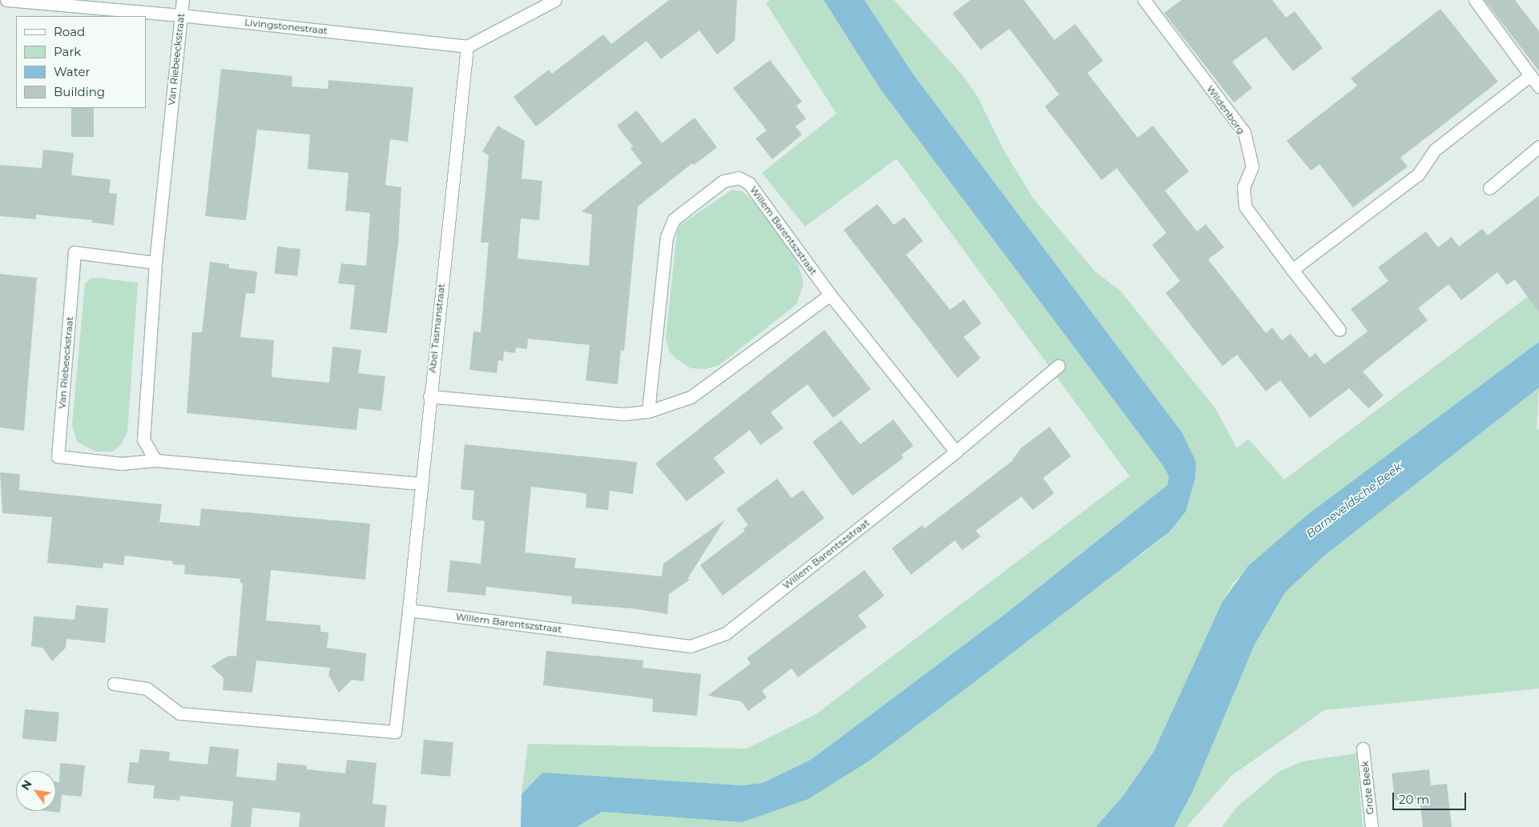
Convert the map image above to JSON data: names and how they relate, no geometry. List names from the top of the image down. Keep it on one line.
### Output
{"streets":{"street":["Livingstonestraat","Van Riebeeckstraat","Wildenborg","Willem Barentszstraat","Abel Tasmanstraat","Grote Beek"]},"crossings":[["Livingstonestraat","Van Riebeeckstraat"],["Livingstonestraat","Abel Tasmanstraat"],["Van Riebeeckstraat","Abel Tasmanstraat"],["Willem Barentszstraat","Abel Tasmanstraat"]],"water":["Barneveldsche Beek"],"legend":["Road","Park","Water","Building"],"scale_bar":"20 m","north":"top left"}
